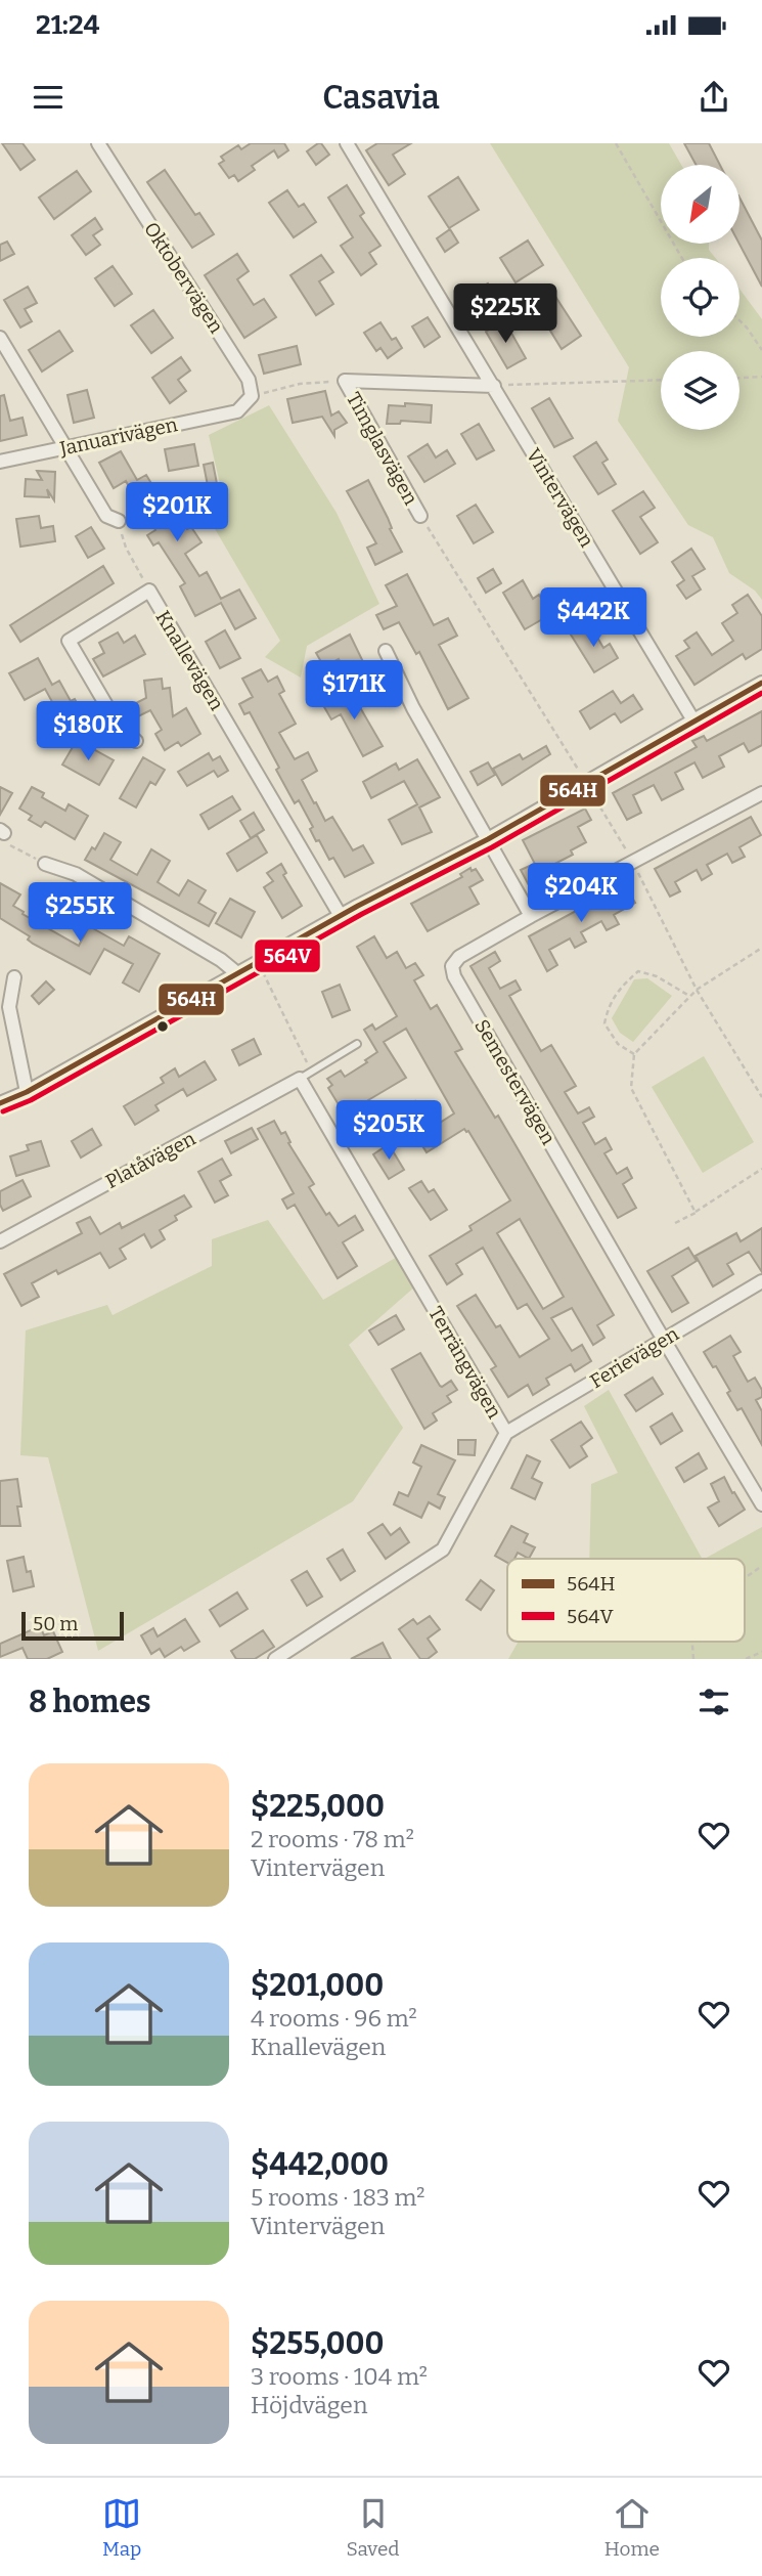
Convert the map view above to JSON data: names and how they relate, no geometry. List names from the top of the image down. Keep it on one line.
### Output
{"streets":{"street":["Oktobervägen","Januarivägen","Timglasvägen","Vintervägen","Knallevägen","Semestervägen","Platåvägen","Ferievägen","Terrängvägen"]},"crossings":[["Oktobervägen","Januarivägen"],["Semestervägen","Ferievägen"],["Platåvägen","Terrängvägen"],["Ferievägen","Terrängvägen"]],"lines":["transit line 564H","transit line 564V"],"legend":["564H","564V"],"scale_bar":"50 m","north":"bottom left","page":{"status":"21:24","header":"Casavia","price":["$225K","$201K","$442K","$171K","$180K","$204K","$255K","$205K"],"scale":"50 m","heading":"8 homes","list":[{"name":"$225,000","note":"2 rooms · 78 m² · Vintervägen"},{"name":"$201,000","note":"4 rooms · 96 m² · Knallevägen"},{"name":"$442,000","note":"5 rooms · 183 m² · Vintervägen"},{"name":"$255,000","note":"3 rooms · 104 m² · Höjdvägen"}],"tabs":["Map","Saved","Home"]}}
